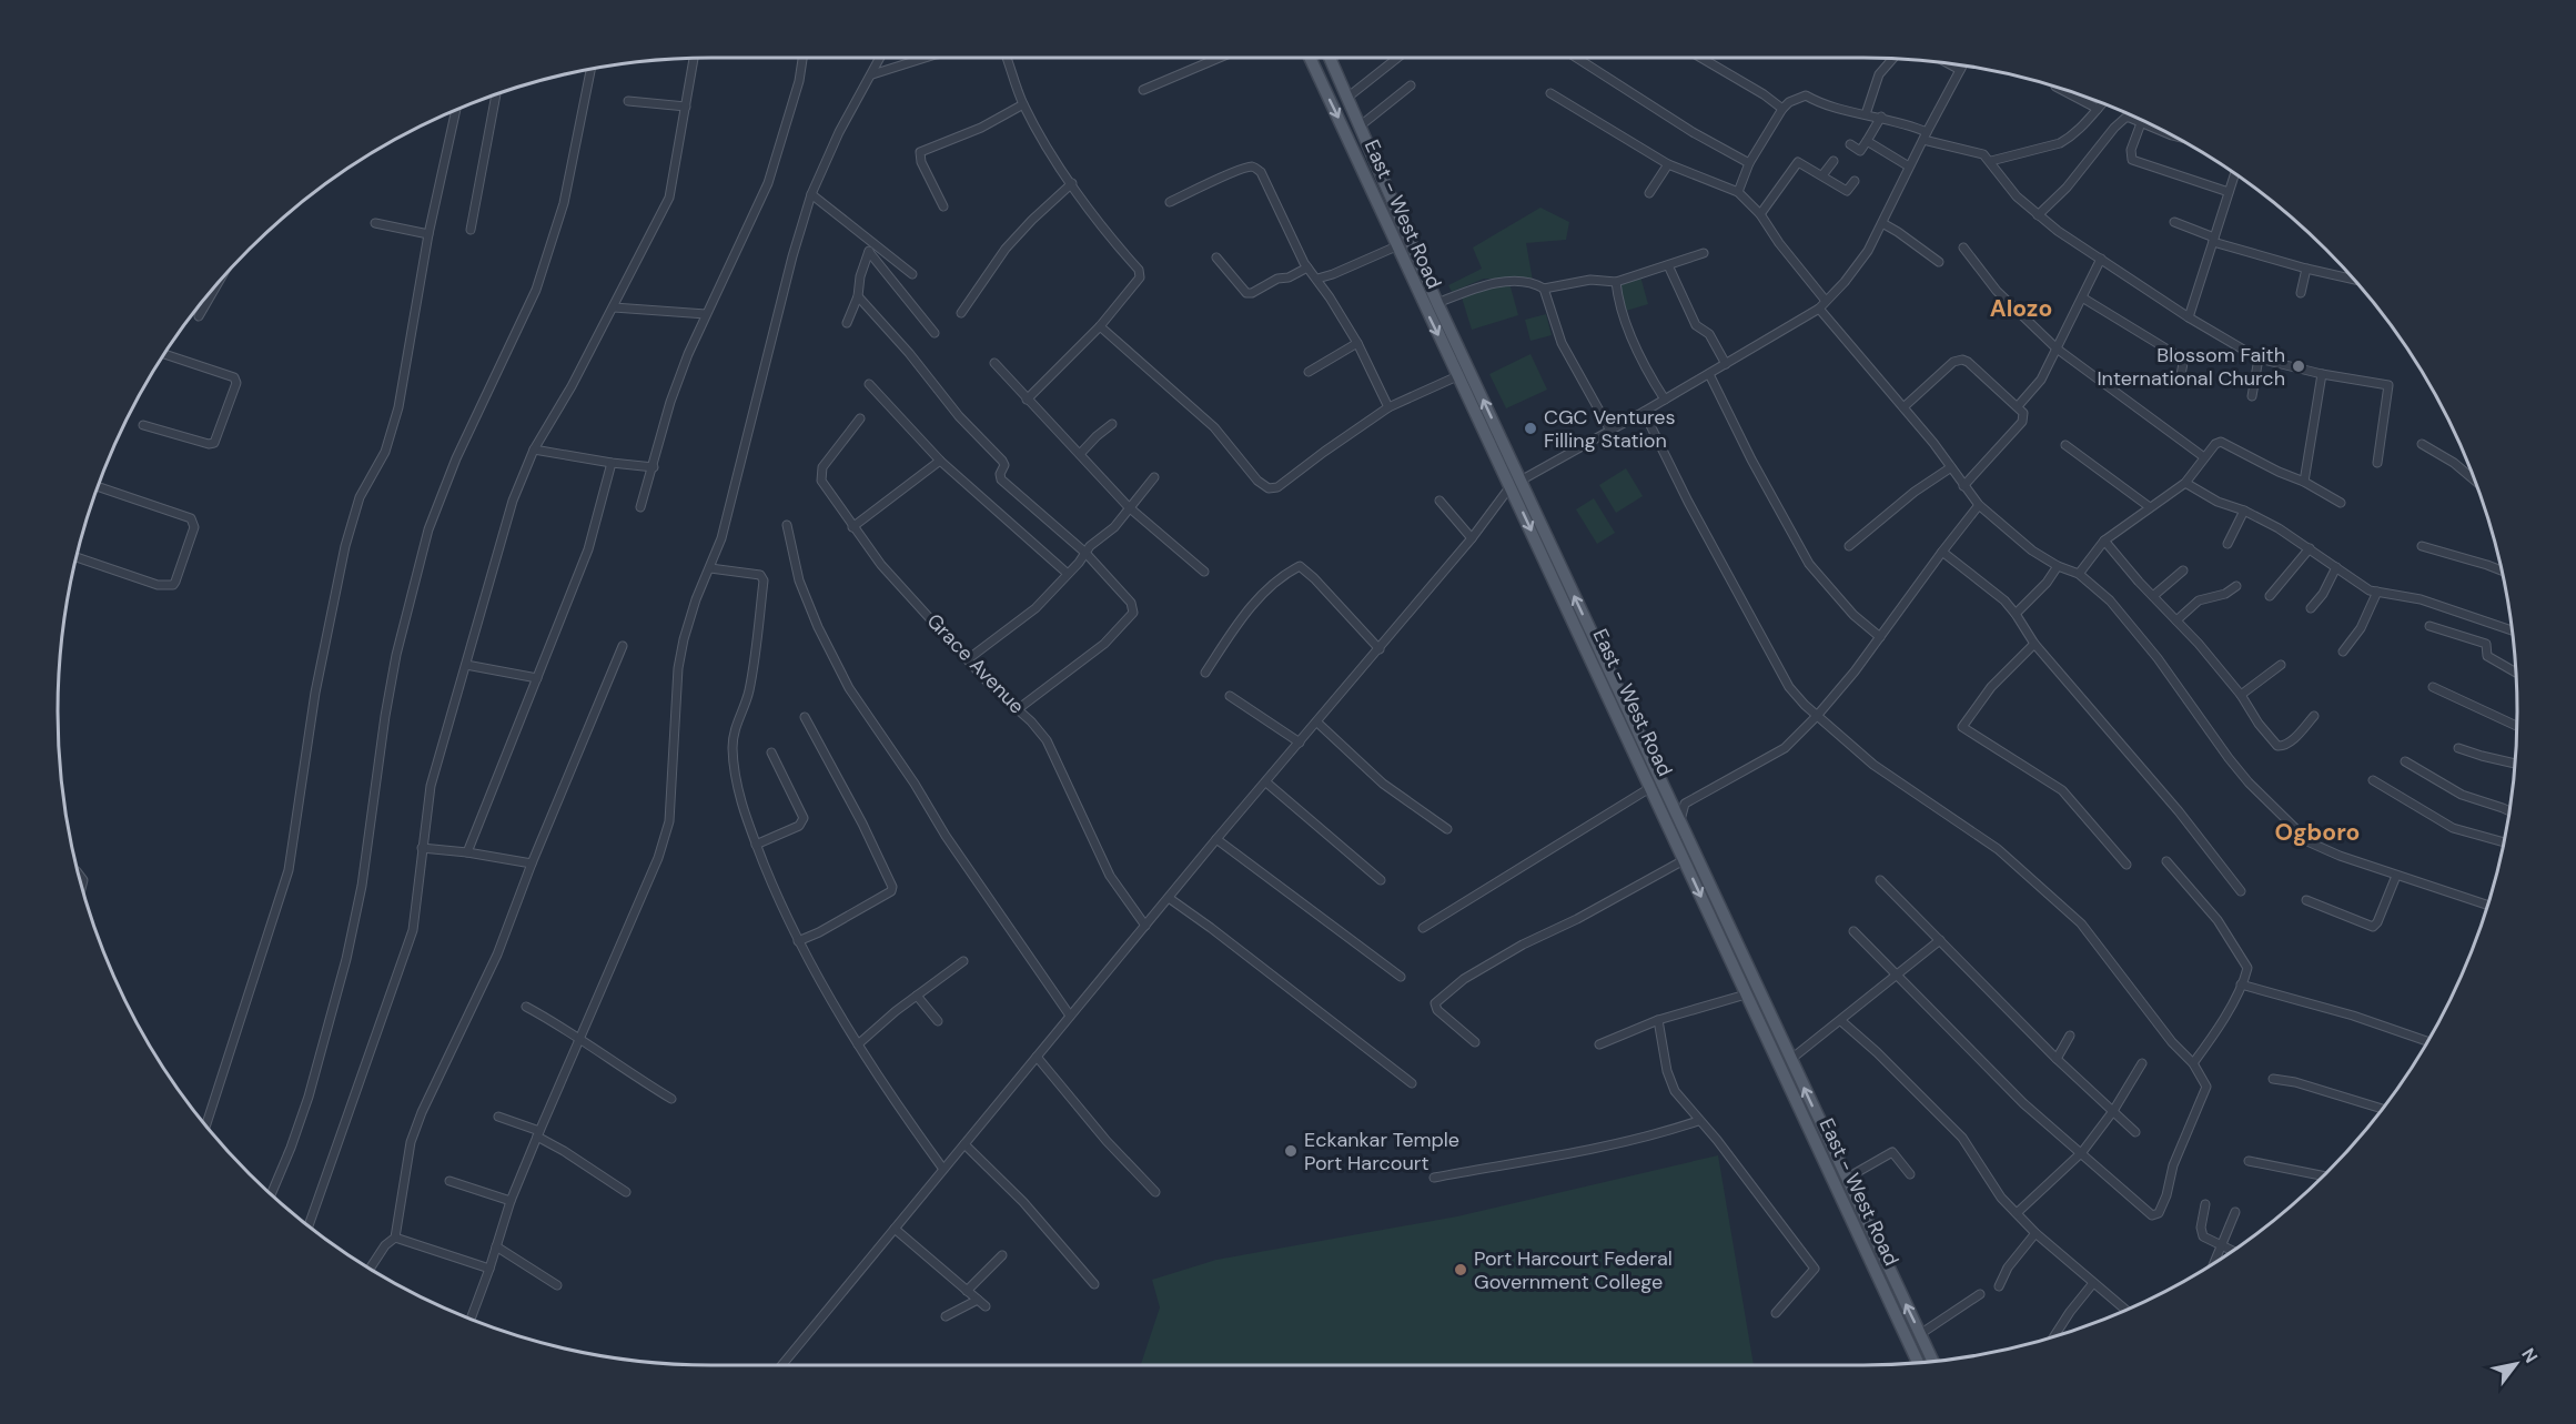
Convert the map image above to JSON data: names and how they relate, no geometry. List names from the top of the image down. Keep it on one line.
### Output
{"streets":{"main road":["East - West Road"],"street":["Grace Avenue"]},"districts":["Alozo","Ogboro"],"places":["Blossom Faith International Church","CGC Ventures Filling Station","Eckankar Temple Port Harcourt","Port Harcourt Federal Government College"],"north":"top right"}
